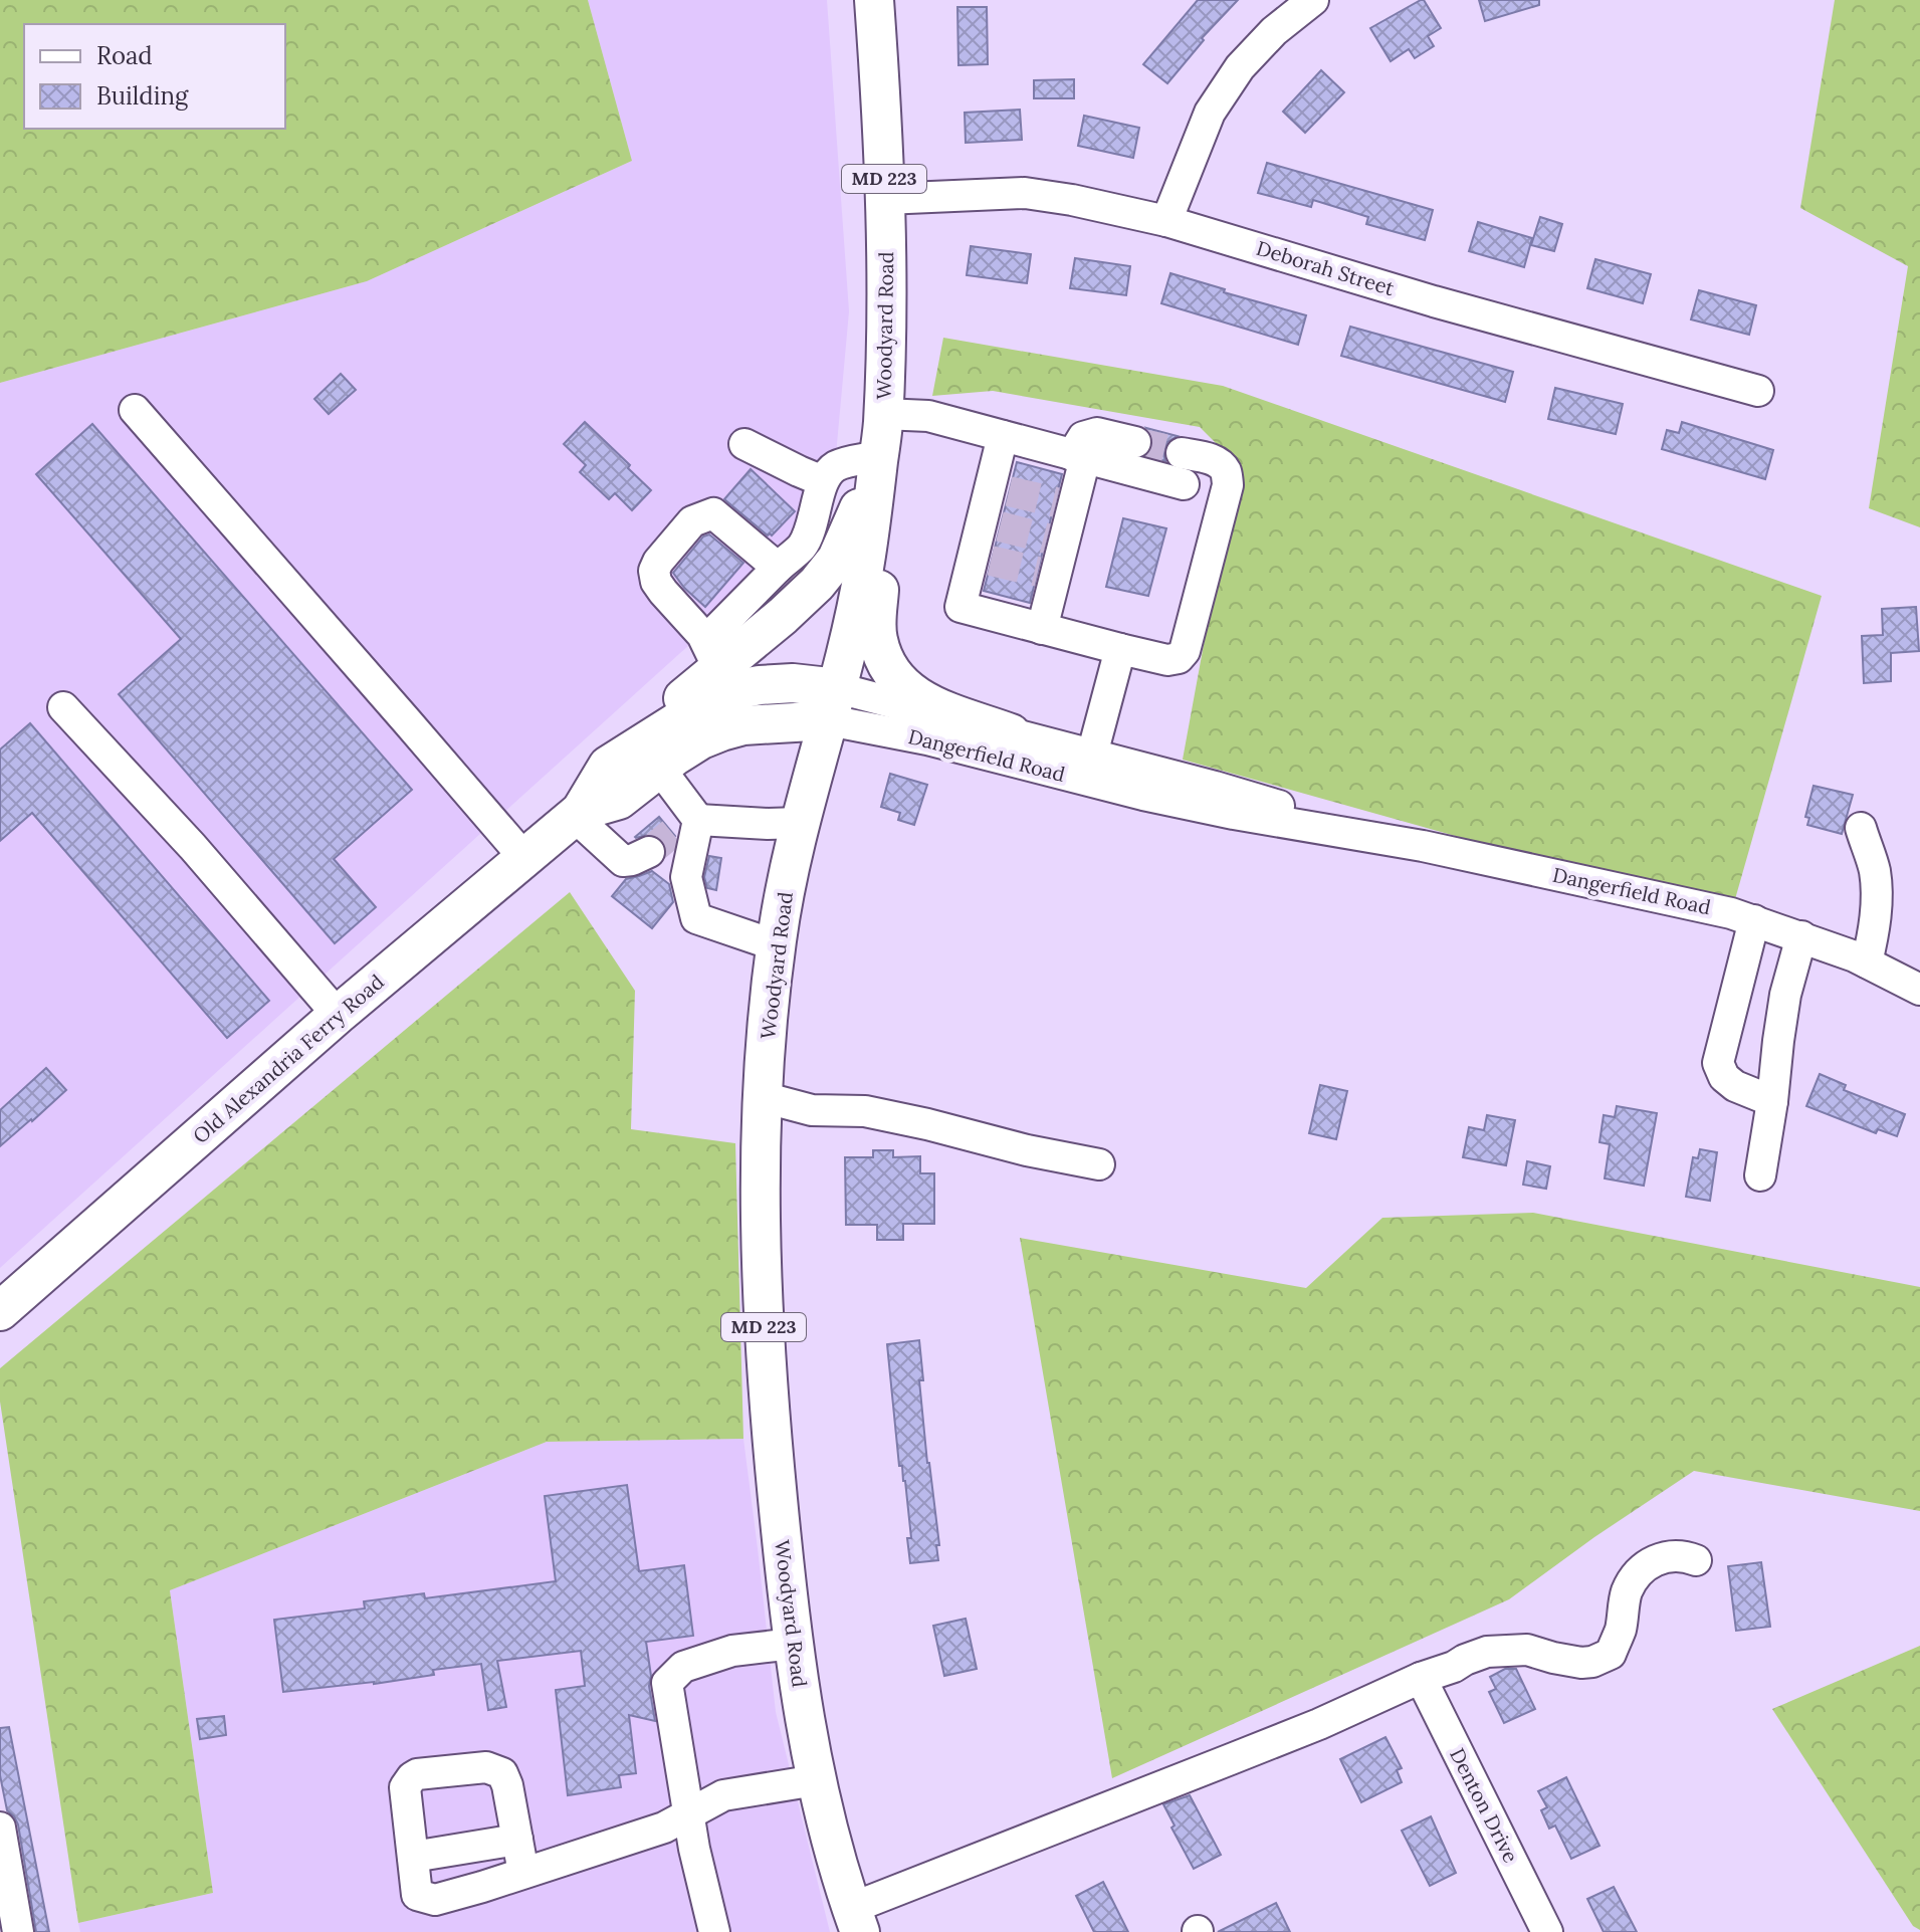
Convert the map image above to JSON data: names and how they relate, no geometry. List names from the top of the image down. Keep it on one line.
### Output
{"streets":{"main road":["MD 223","Woodyard Road","Old Alexandria Ferry Road"],"street":["Deborah Street","Dangerfield Road","Denton Drive"]},"crossings":[["Deborah Street","Woodyard Road"],["Woodyard Road","Dangerfield Road"],["Woodyard Road","Old Alexandria Ferry Road"],["Dangerfield Road","Old Alexandria Ferry Road"]],"legend":["Road","Building"]}
